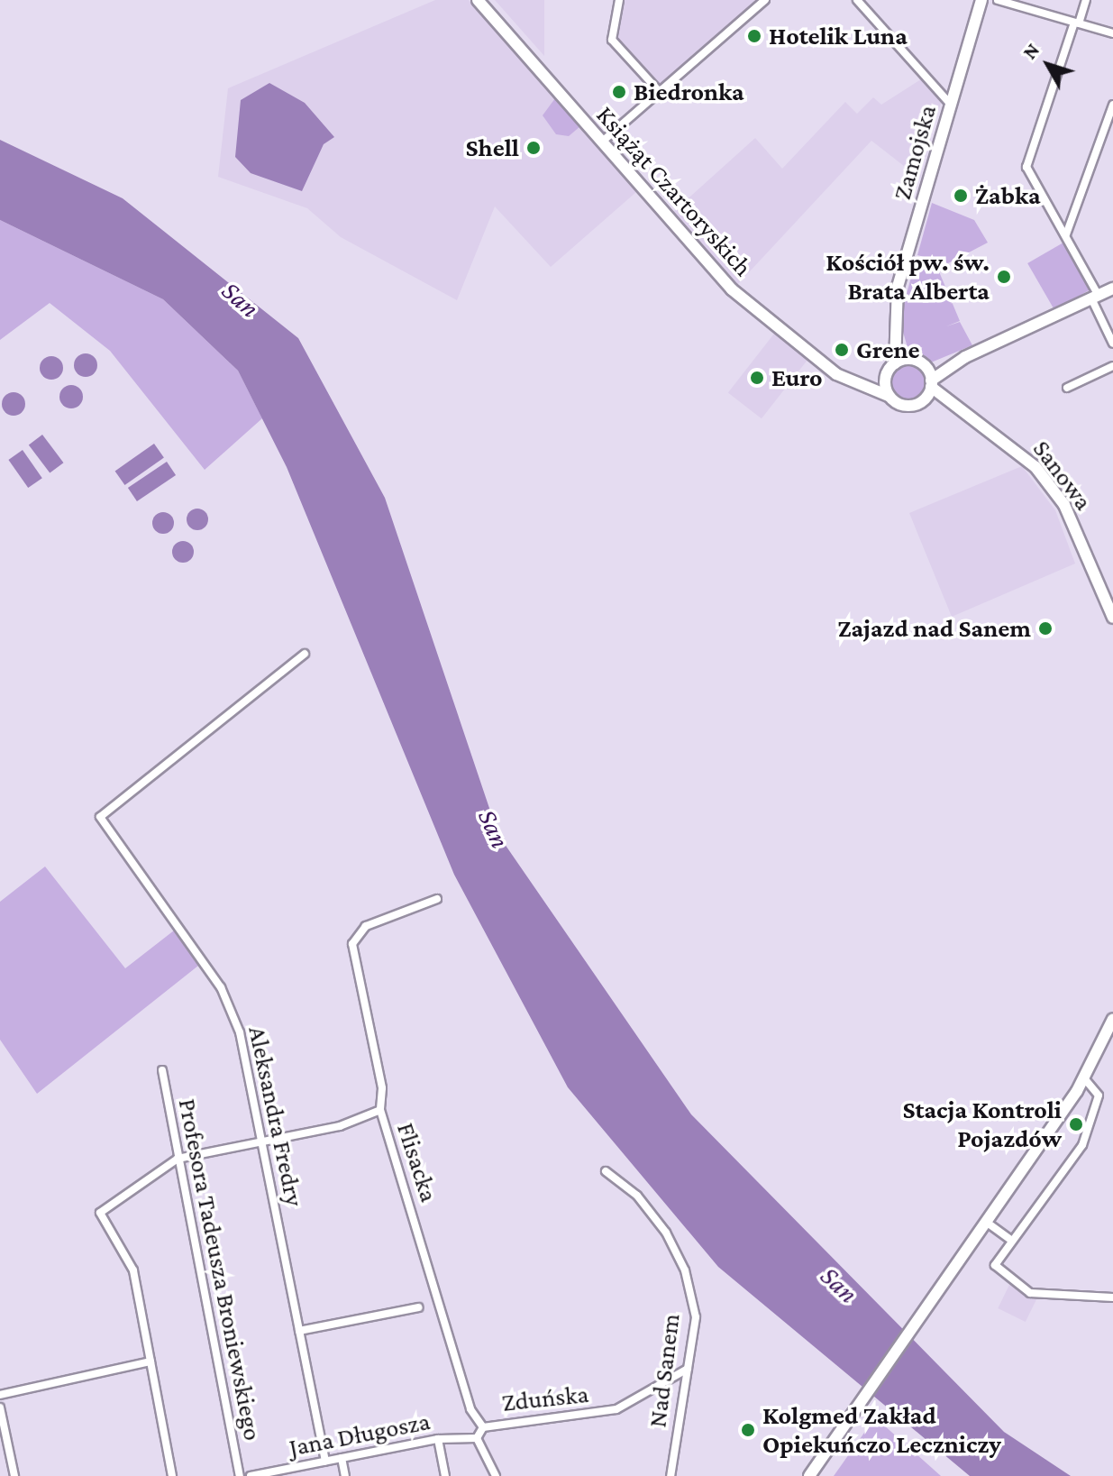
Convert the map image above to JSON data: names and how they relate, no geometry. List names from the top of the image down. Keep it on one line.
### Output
{"streets":{"main road":["Zamojska","Książąt Czartoryskich","Sanowa"],"street":["Aleksandra Fredry","Flisacka","Profesora Tadeusza Broniewskiego","Nad Sanem","Zduńska","Jana Długosza"]},"crossings":[["Zamojska","Książąt Czartoryskich"],["Aleksandra Fredry","Jana Długosza"],["Flisacka","Zduńska"],["Nad Sanem","Zduńska"]],"water":["San"],"places":["Hotelik Luna","Biedronka","Shell","Żabka","Kościół pw. św. Brata Alberta","Grene","Euro","Zajazd nad Sanem","Stacja Kontroli Pojazdów","Kolgmed Zakład Opiekuńczo Leczniczy"],"north":"top left"}
